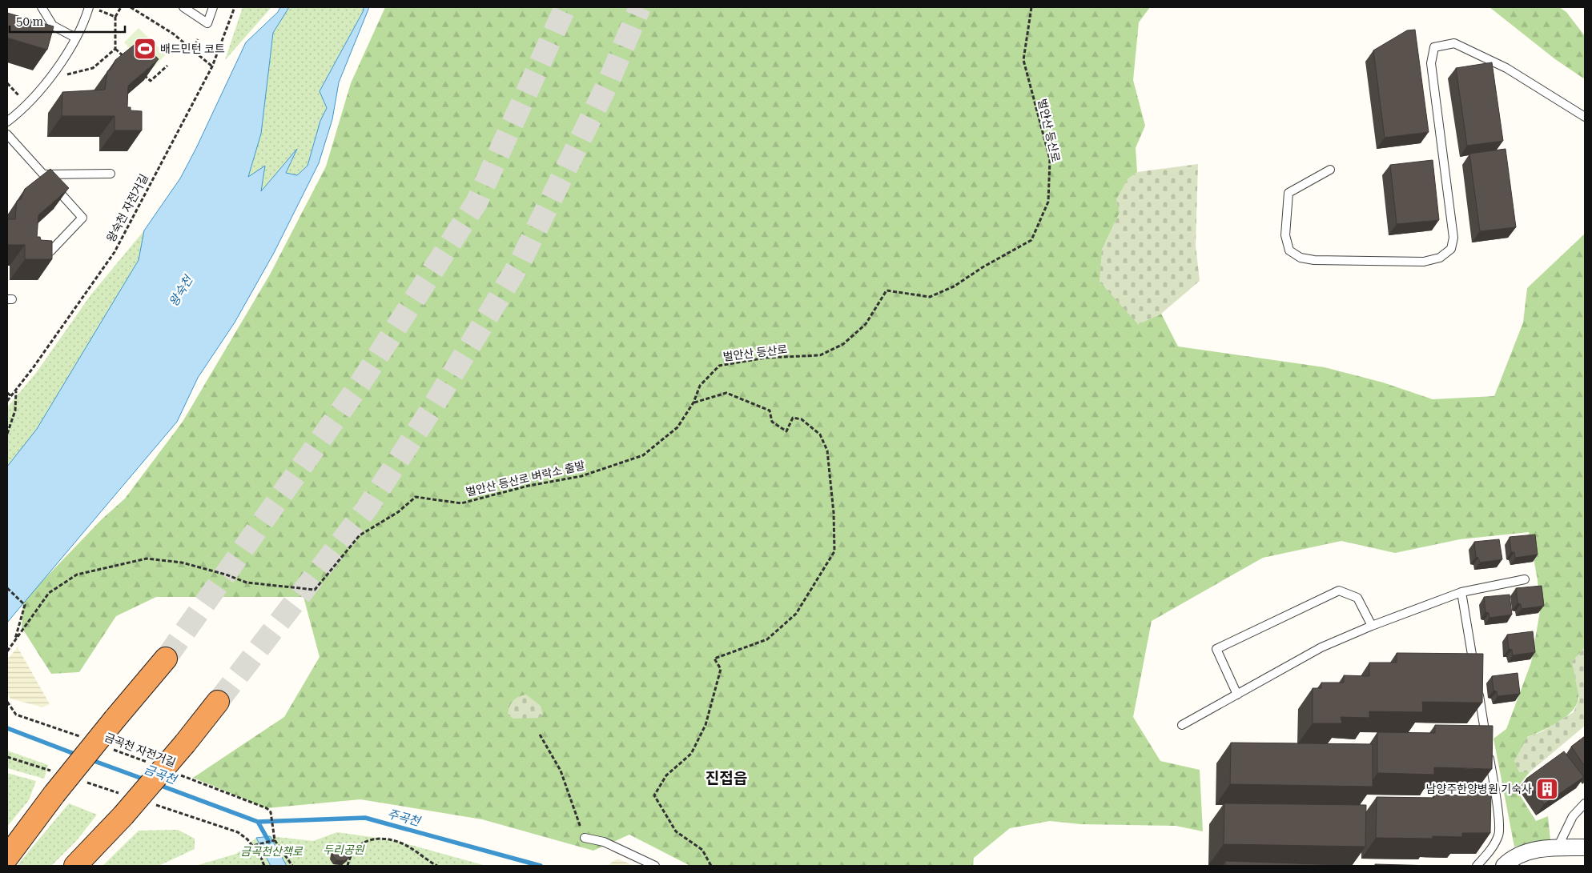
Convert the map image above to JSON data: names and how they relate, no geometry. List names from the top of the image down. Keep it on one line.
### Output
{"streets":{"path":["벌안산 등산로","왕숙천 자전거길","벌안산 등산로 벼락소 출발","금곡천 자전거길"]},"crossings":[["벌안산 등산로","벌안산 등산로 벼락소 출발"]],"districts":["진접읍"],"water":["왕숙천","금곡천","주곡천"],"parks":["두리공원","금곡천산책로"],"places":{"sports":["배드민턴 코트"],"building":["남양주한양병원 기숙사"]},"scale_bar":"50 m"}
